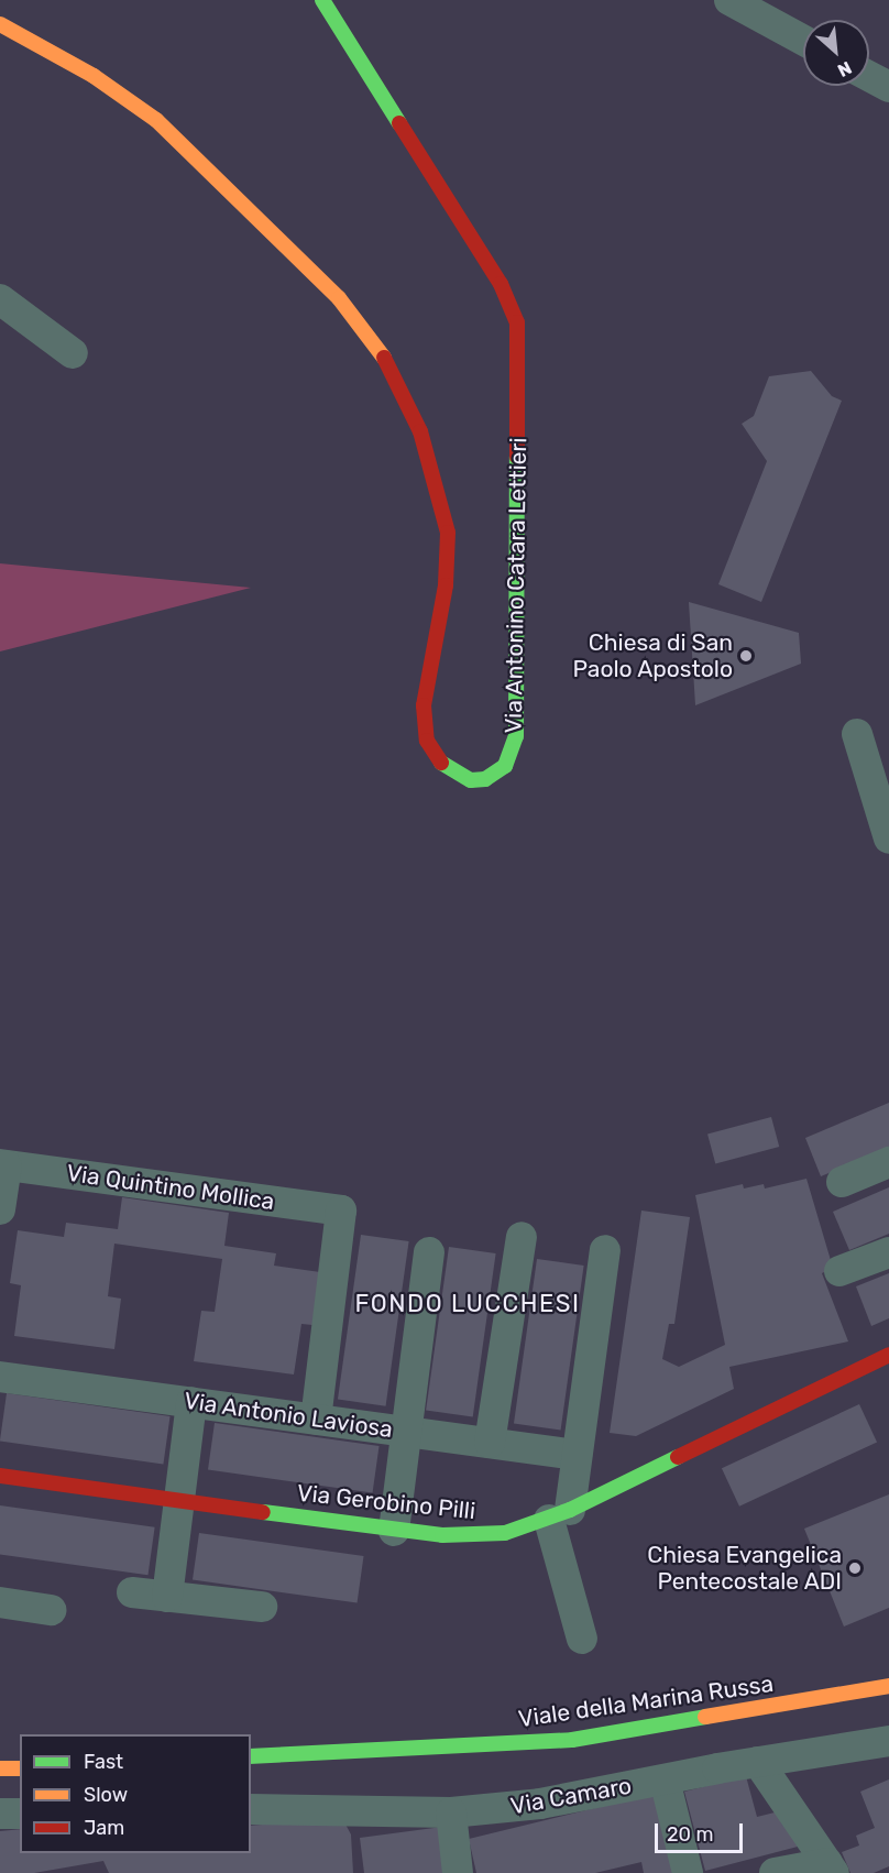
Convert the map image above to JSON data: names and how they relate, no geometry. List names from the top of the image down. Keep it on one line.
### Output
{"streets":{"street":["Via Antonino Catara Lettieri","Via Quintino Mollica","Via Antonio Laviosa","Via Gerobino Pilli","Viale della Marina Russa","Via Camaro"]},"crossings":[["Via Quintino Mollica","Via Antonio Laviosa"]],"districts":["FONDO LUCCHESI"],"places":["Chiesa di San Paolo Apostolo","Chiesa Evangelica Pentecostale ADI"],"legend":["Fast","Slow","Jam"],"scale_bar":"20 m","north":"bottom right"}
